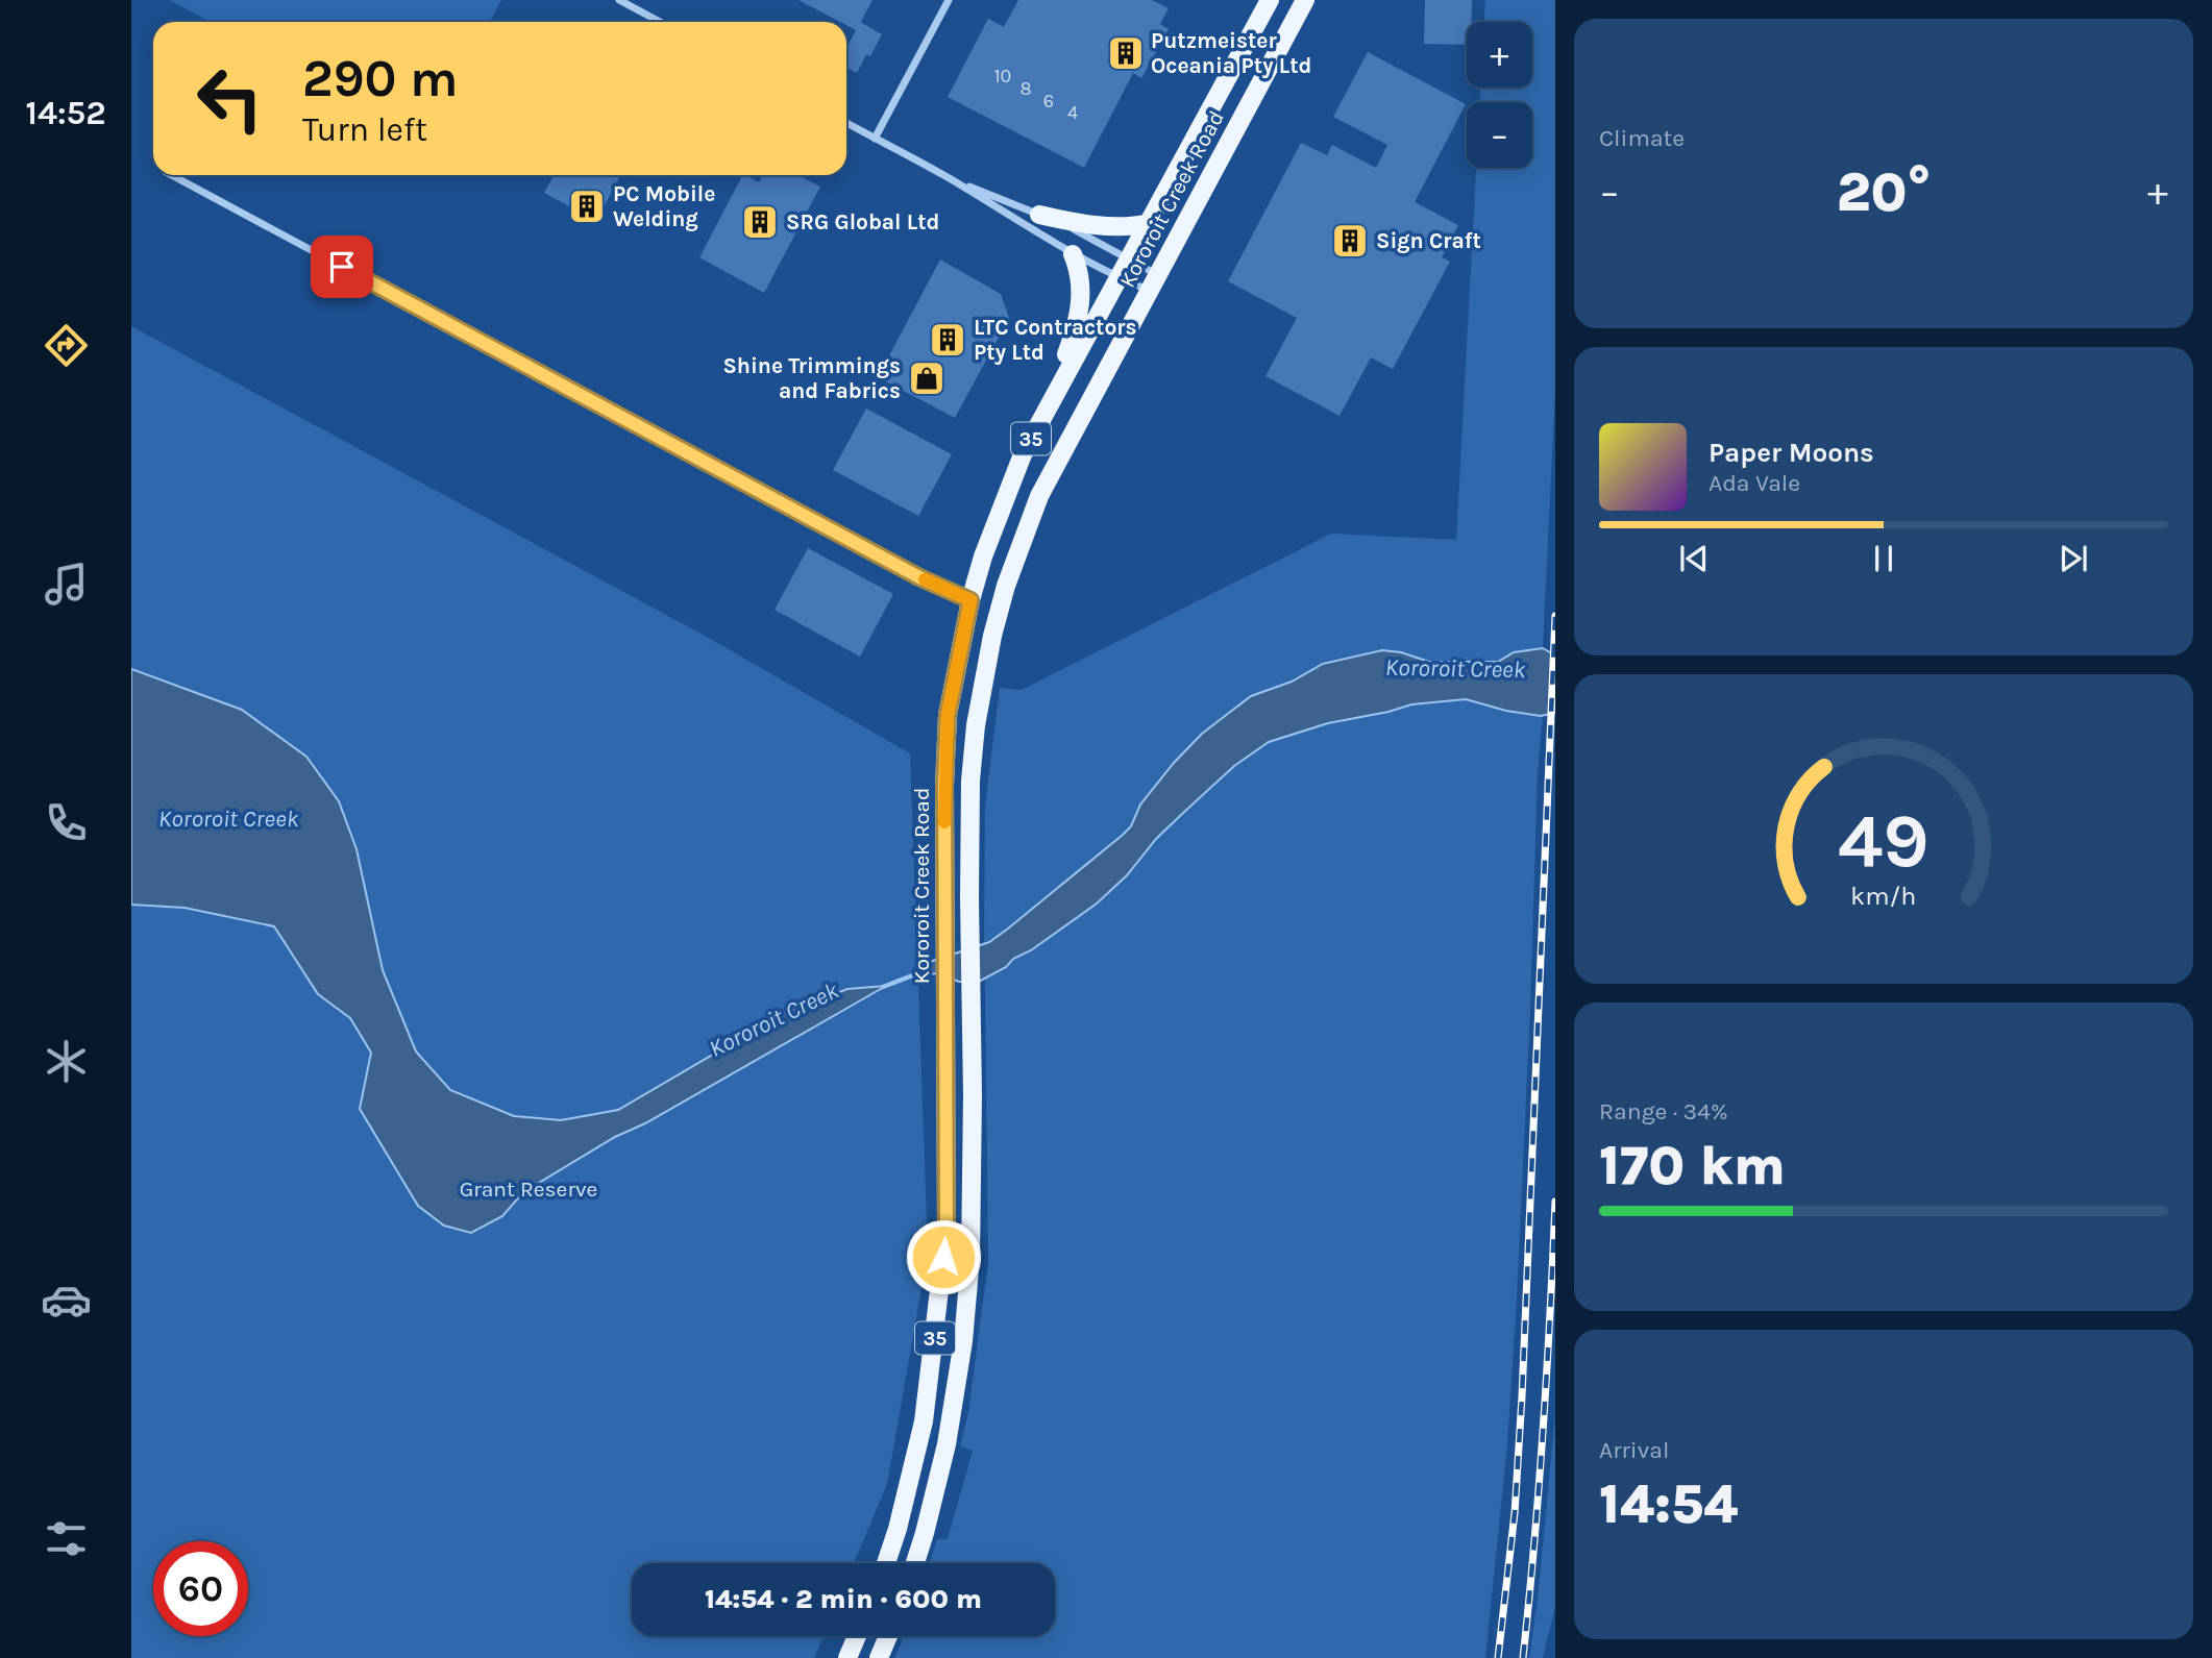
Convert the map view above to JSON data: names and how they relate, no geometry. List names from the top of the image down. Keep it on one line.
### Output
{"streets":{"main road":["Kororoit Creek Road","35"]},"water":["Kororoit Creek"],"parks":["Grant Reserve"],"places":{"building":["Putzmeister Oceania Pty Ltd","PC Mobile Welding","SRG Global Ltd","Sign Craft","LTC Contractors Pty Ltd"],"shop":["Shine Trimmings and Fabrics"]},"house_numbers":["10","8","6","4"],"page":{"tabs":"14:52","tile":["Climate",["Range · 34%","170 km"],["Arrival","14:54"]],"map_buttons":["+","−"],"turn":["290 m","Turn left"],"heat":["−","20°","+"],"song":["Paper Moons","Ada Vale"],"limit":"60","trip":"14:54 · 2 min · 600 m","gauge":["49","km/h"]}}
